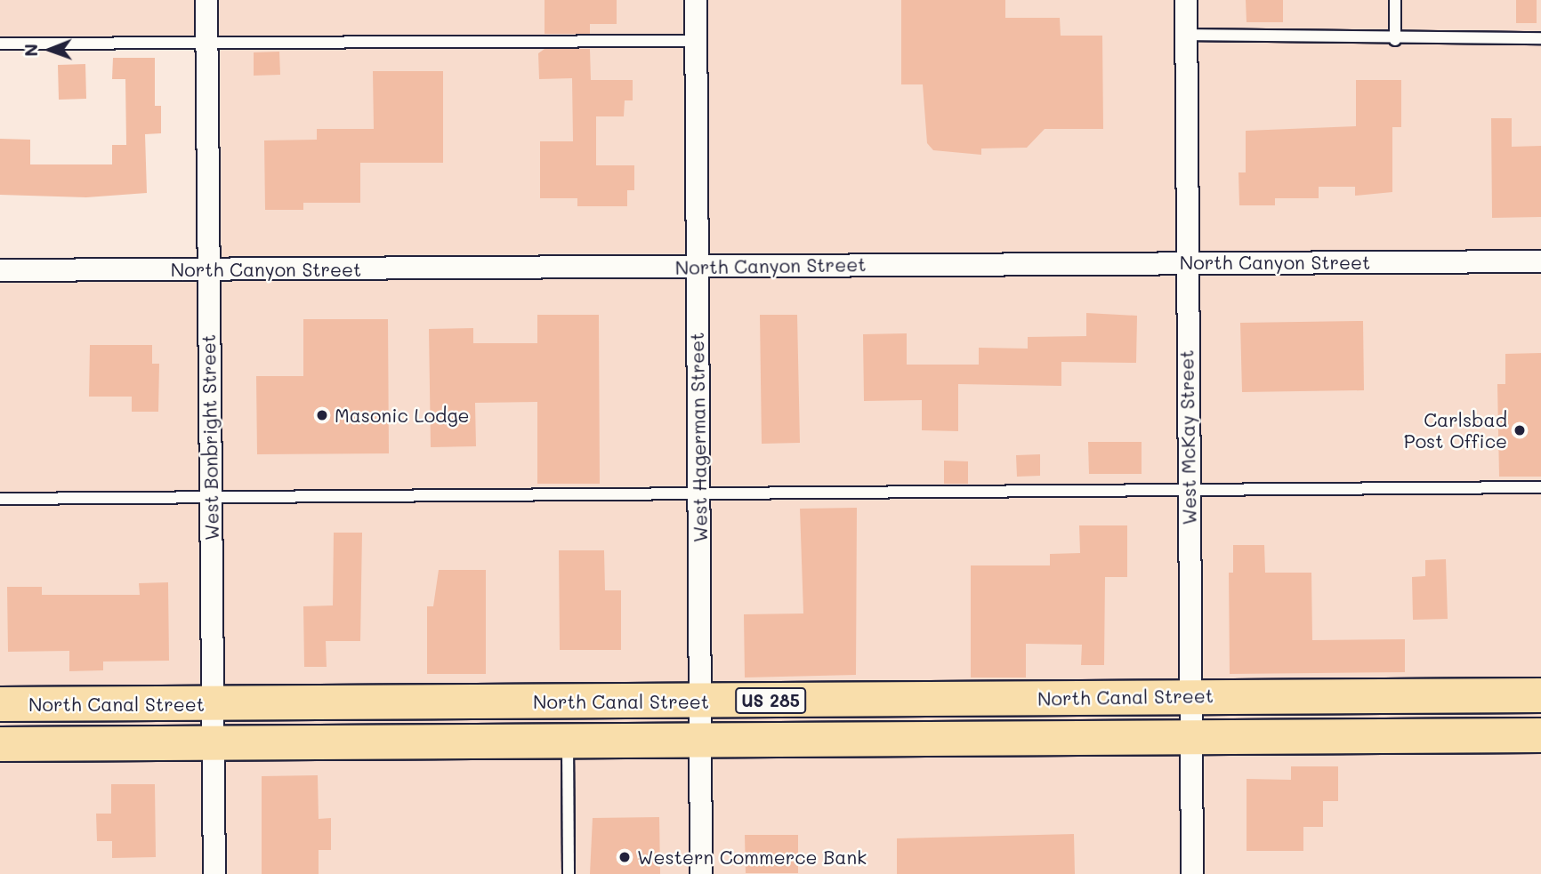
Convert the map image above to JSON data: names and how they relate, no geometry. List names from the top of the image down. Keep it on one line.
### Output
{"streets":{"highway":["North Canal Street","US 285"],"street":["North Canyon Street","West Bonbright Street","West Hagerman Street","West McKay Street"]},"crossings":[["North Canyon Street","West Bonbright Street"],["North Canyon Street","West Hagerman Street"],["North Canyon Street","West McKay Street"],["West Bonbright Street","North Canal Street"],["West Hagerman Street","North Canal Street"],["West McKay Street","North Canal Street"]],"places":["Masonic Lodge","Carlsbad Post Office","Western Commerce Bank"],"north":"left"}
